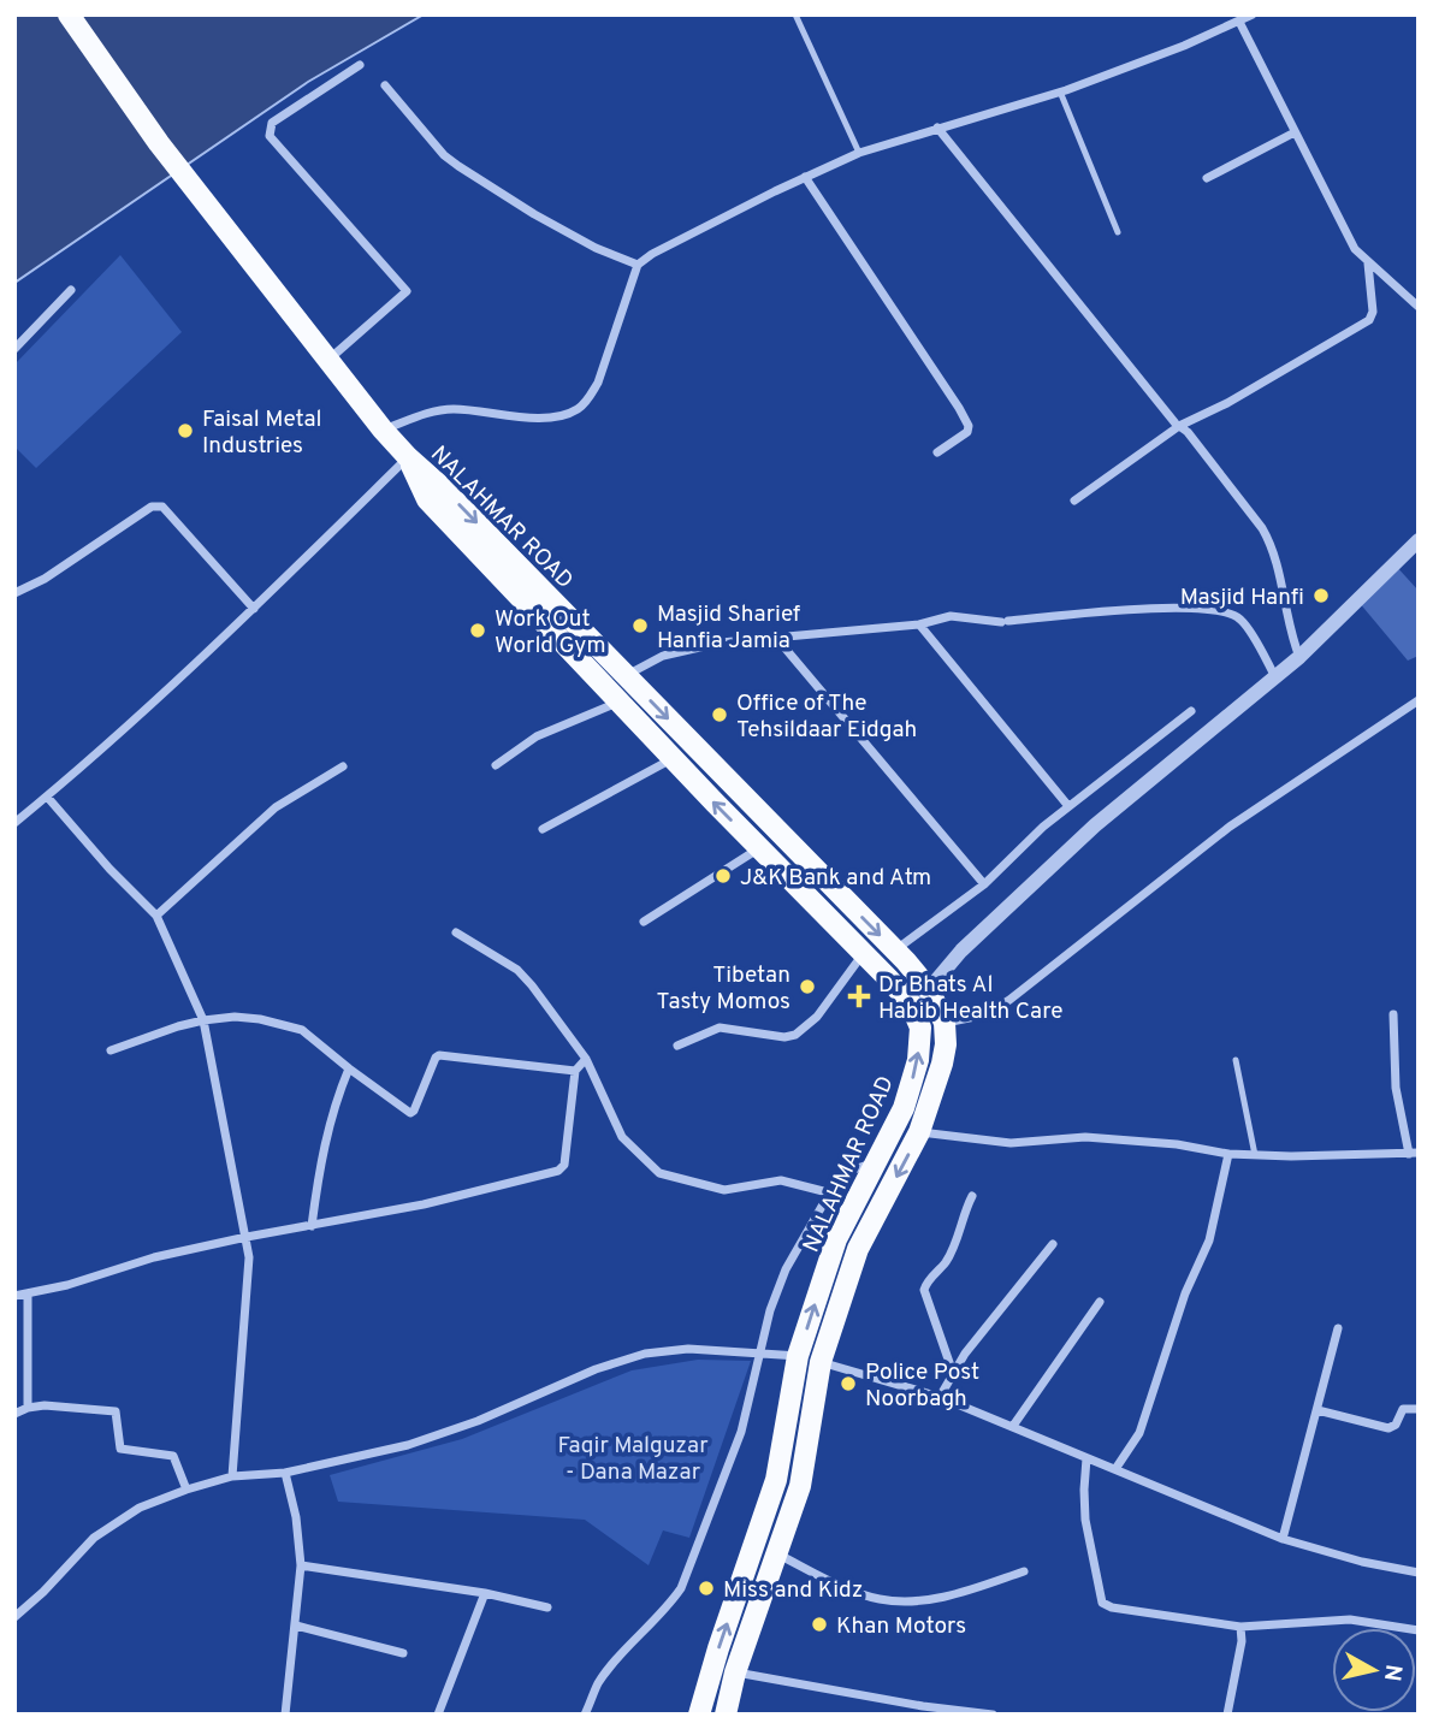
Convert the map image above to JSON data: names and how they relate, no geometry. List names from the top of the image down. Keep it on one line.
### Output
{"streets":{"main road":["NALAHMAR ROAD"]},"parks":["Faqir Malguzar - Dana Mazar"],"places":{"other":["Faisal Metal Industries","Masjid Hanfi","Masjid Sharief Hanfia Jamia","Work Out World Gym","Office of The Tehsildaar Eidgah","J&K Bank and Atm","Tibetan Tasty Momos","Police Post Noorbagh","Miss and Kidz","Khan Motors"],"health":["Dr Bhats Al Habib Health Care"]},"north":"right"}
